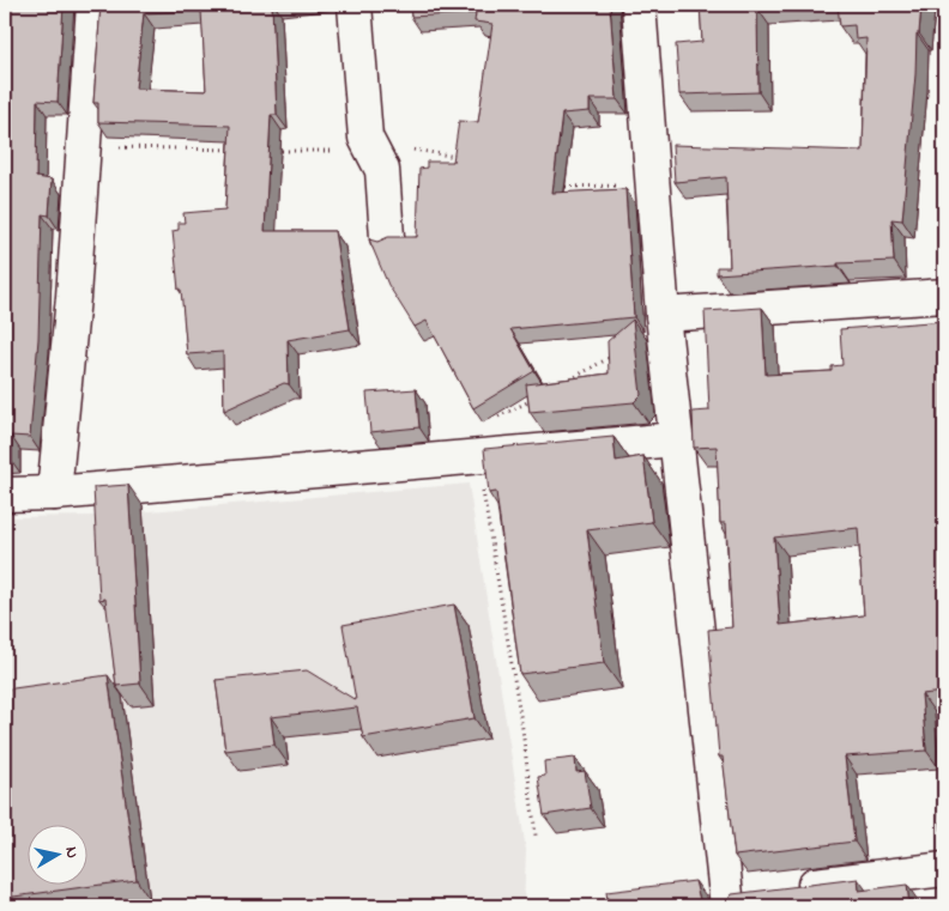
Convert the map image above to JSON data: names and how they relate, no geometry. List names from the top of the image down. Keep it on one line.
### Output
{"north":"right"}
